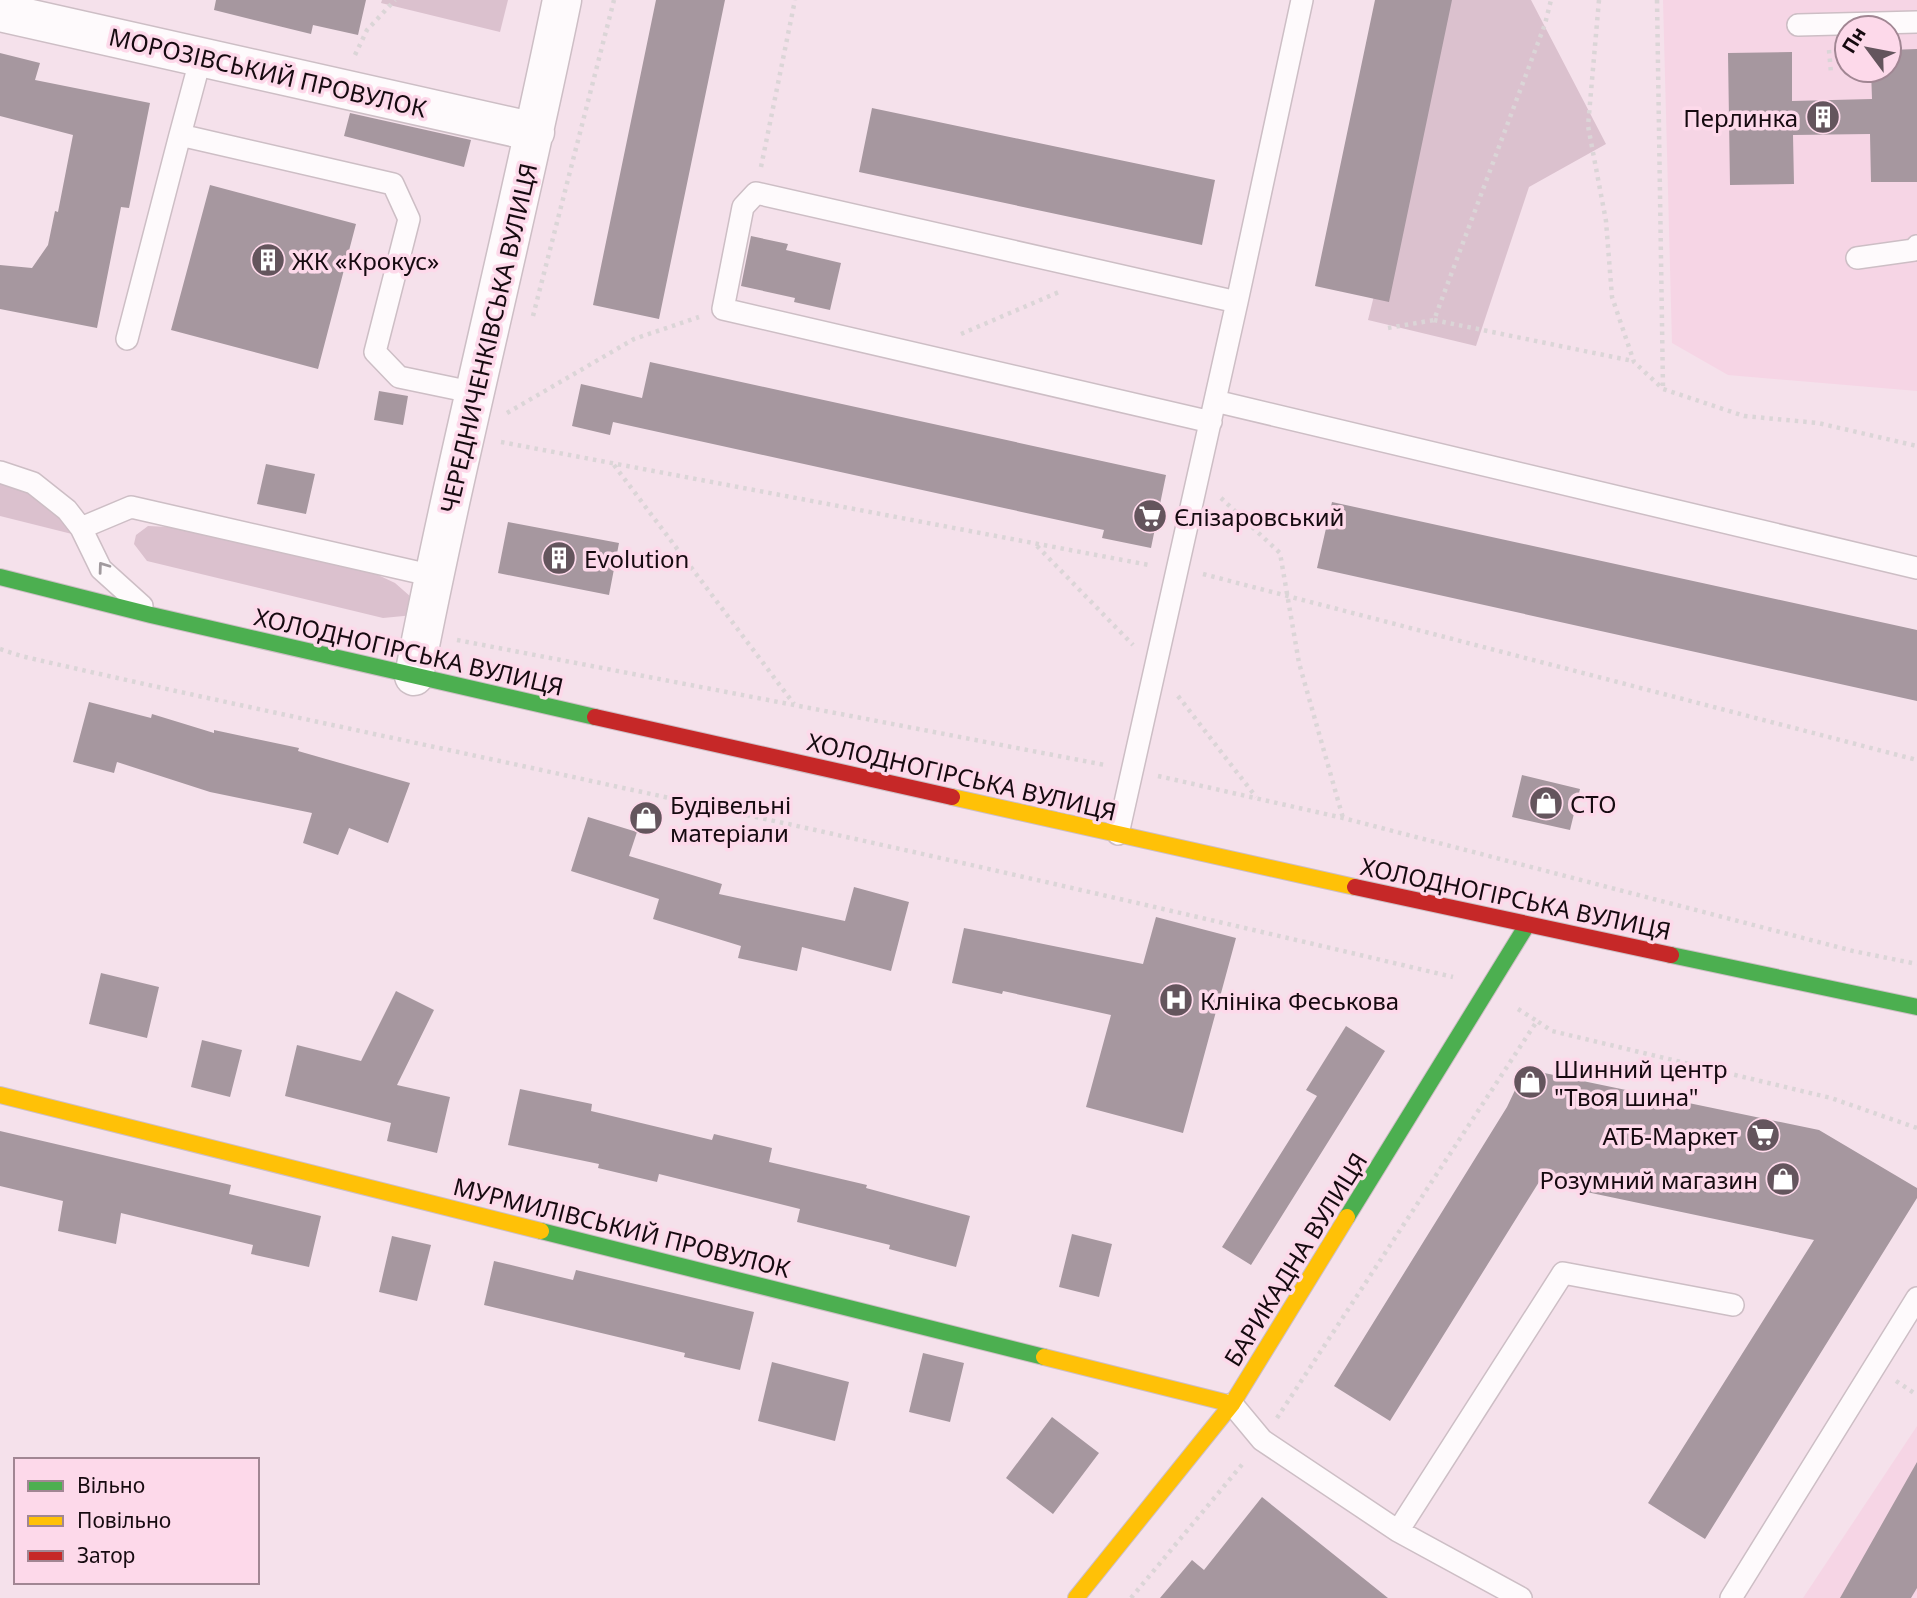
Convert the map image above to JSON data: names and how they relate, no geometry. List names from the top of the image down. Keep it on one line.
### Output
{"streets":{"street":["МОРОЗІВСЬКИЙ ПРОВУЛОК","ЧЕРЕДНИЧЕНКІВСЬКА ВУЛИЦЯ","ХОЛОДНОГІРСЬКА ВУЛИЦЯ","МУРМИЛІВСЬКИЙ ПРОВУЛОК","БАРИКАДНА ВУЛИЦЯ"]},"crossings":[["МОРОЗІВСЬКИЙ ПРОВУЛОК","ЧЕРЕДНИЧЕНКІВСЬКА ВУЛИЦЯ"],["ЧЕРЕДНИЧЕНКІВСЬКА ВУЛИЦЯ","ХОЛОДНОГІРСЬКА ВУЛИЦЯ"],["ХОЛОДНОГІРСЬКА ВУЛИЦЯ","БАРИКАДНА ВУЛИЦЯ"],["МУРМИЛІВСЬКИЙ ПРОВУЛОК","БАРИКАДНА ВУЛИЦЯ"]],"places":{"building":["Перлинка","ЖК «Крокус»","Evolution"],"supermarket":["Єлізаровський","АТБ-Маркет"],"shop":["СТО","Будівельні матеріали","Шинний центр \"Твоя шина\"","Розумний магазин"],"hospital":["Клініка Феськова"]},"legend":["Вільно","Повільно","Затор"],"north":"top left"}
